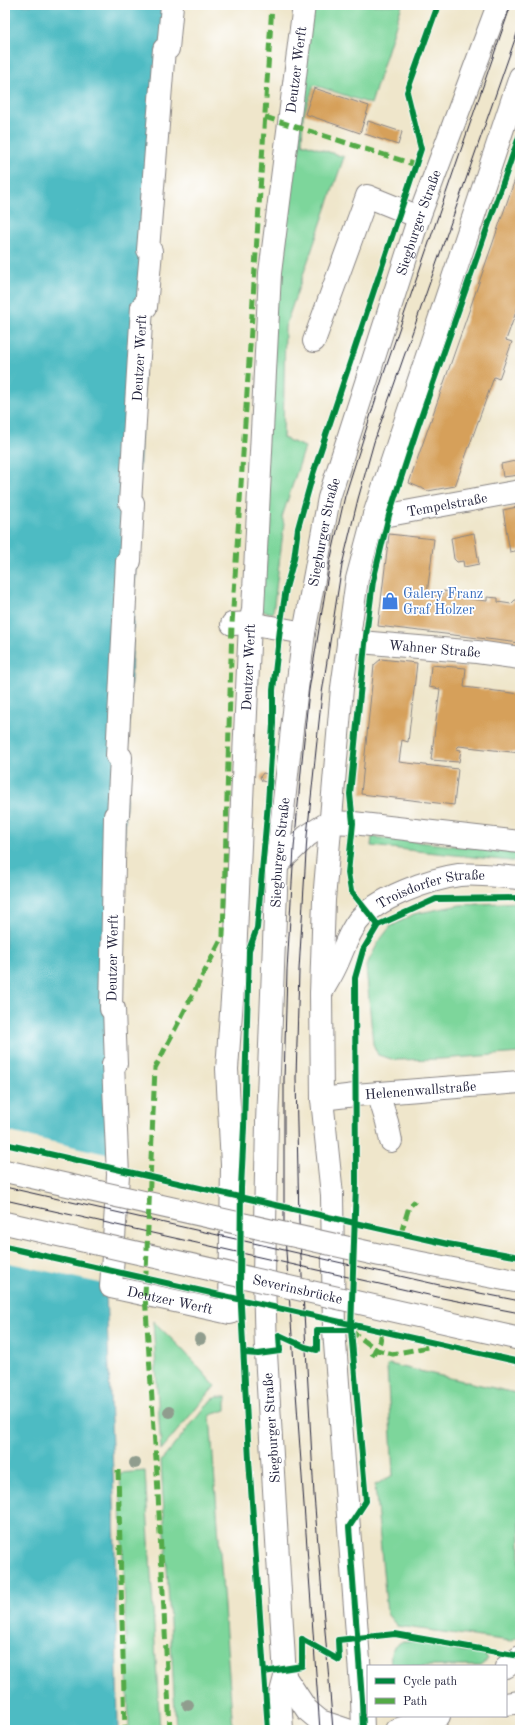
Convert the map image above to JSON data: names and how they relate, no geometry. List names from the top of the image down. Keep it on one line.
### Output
{"streets":{"main road":["Deutzer Werft","Siegburger Straße","Tempelstraße","Wahner Straße","Troisdorfer Straße","Helenenwallstraße","Severinsbrücke"]},"places":{"shop":["Galery Franz Graf Holzer"]},"legend":["Cycle path","Path"]}
